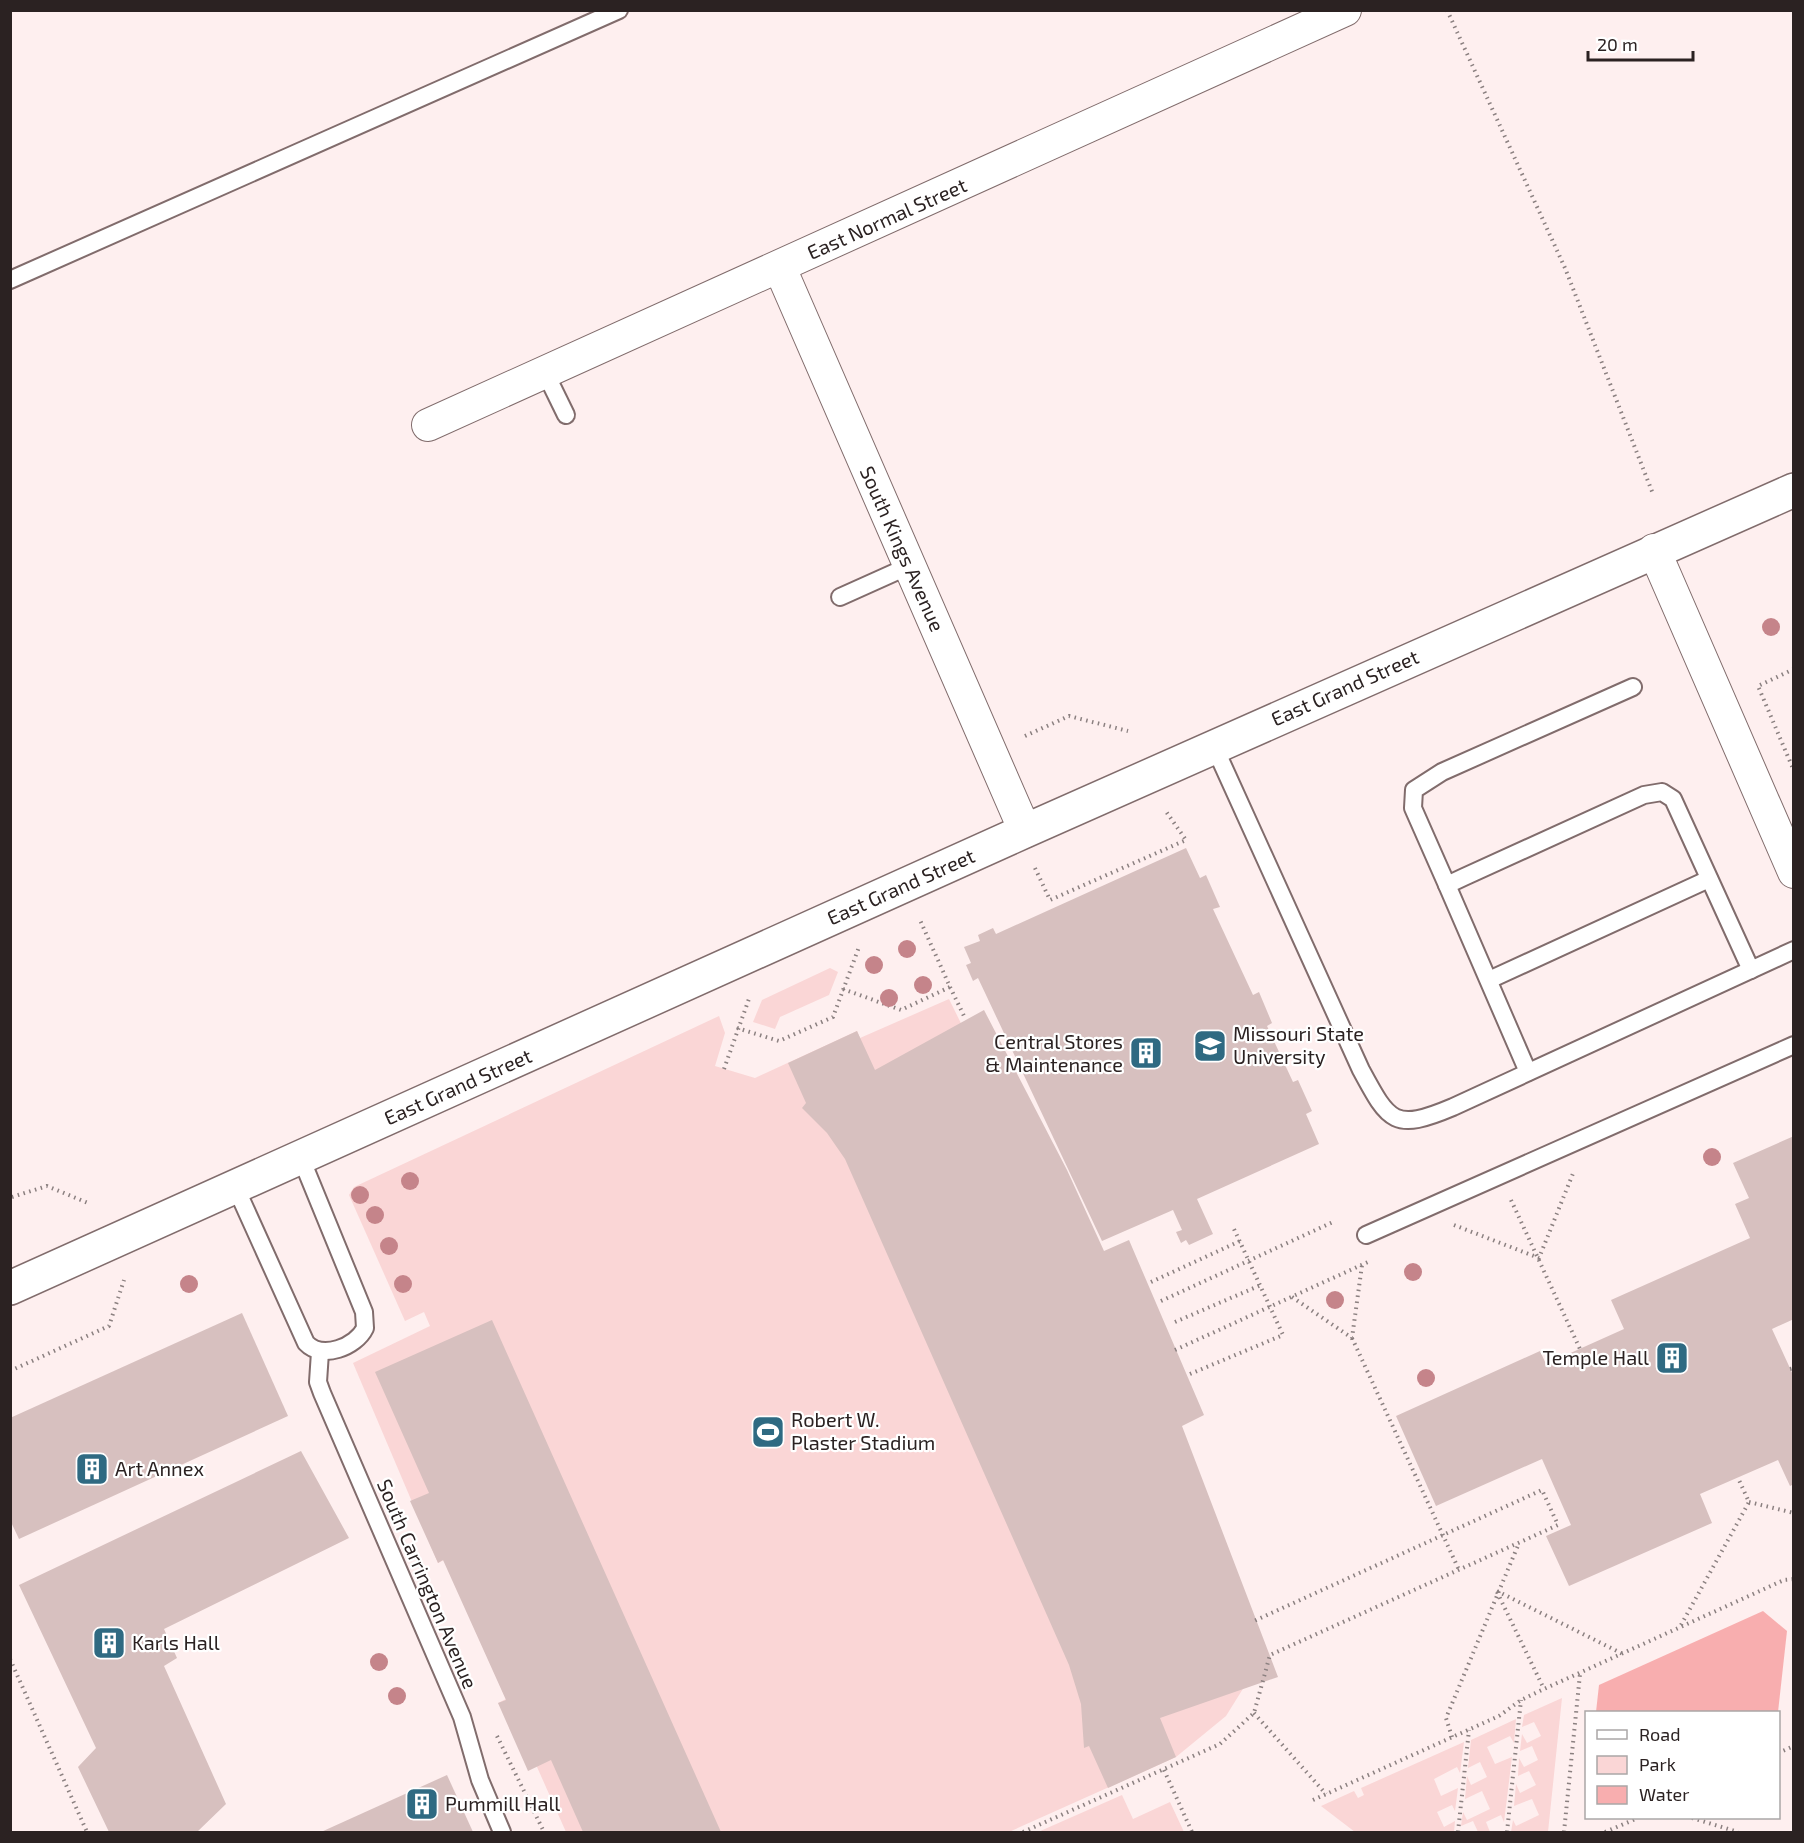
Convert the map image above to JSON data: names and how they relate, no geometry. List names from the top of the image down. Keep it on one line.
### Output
{"streets":{"main road":["East Grand Street"],"street":["East Normal Street","South Kings Avenue"],"lane":["South Carrington Avenue"]},"crossings":[["East Normal Street","South Kings Avenue"],["South Kings Avenue","East Grand Street"]],"places":{"school or university":["Missouri State University"],"building":["Central Stores & Maintenance","Temple Hall","Art Annex","Karls Hall","Pummill Hall"],"sports":["Robert W. Plaster Stadium"]},"legend":["Road","Park","Water"],"scale_bar":"20 m"}
